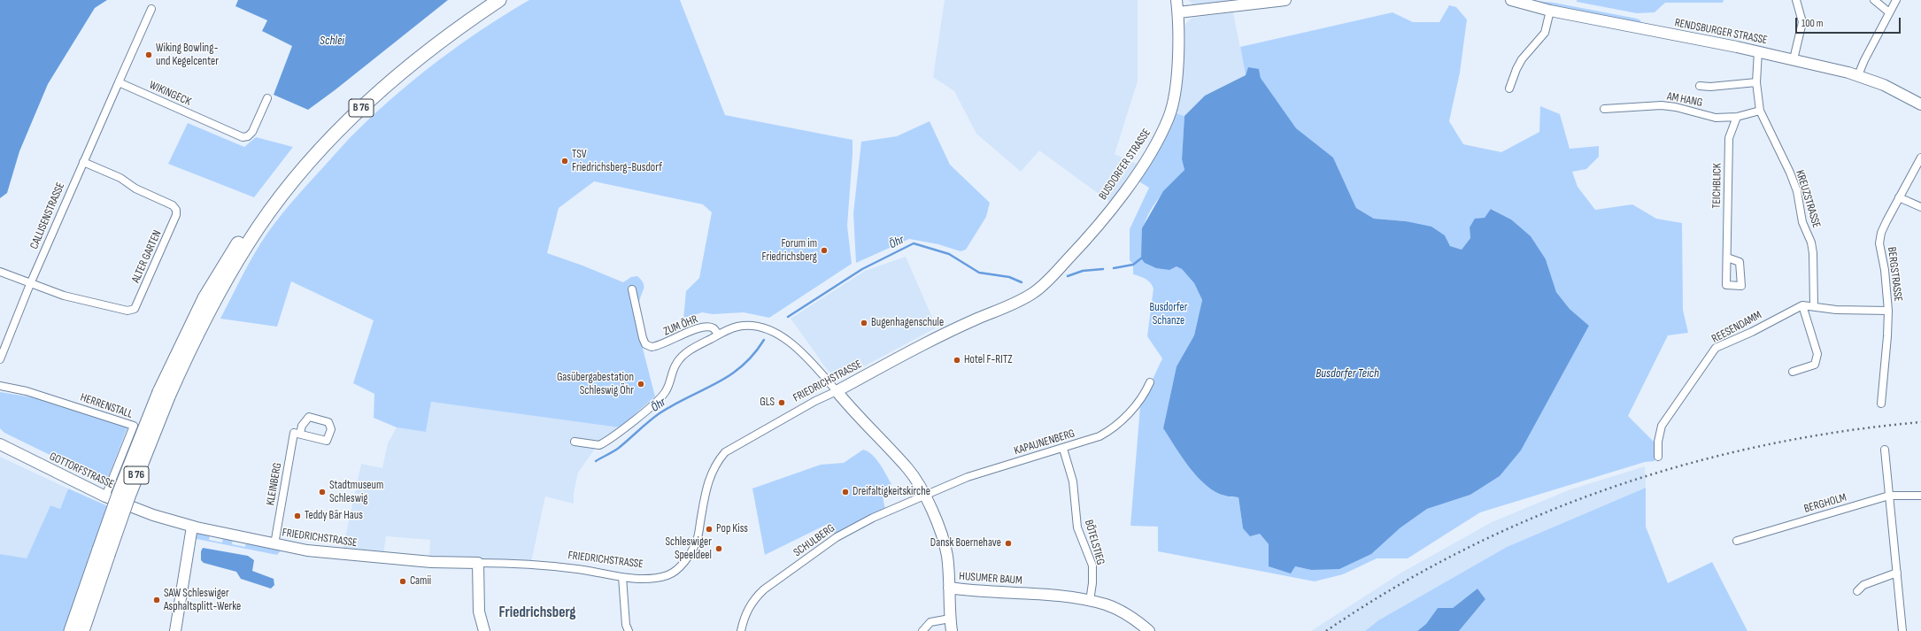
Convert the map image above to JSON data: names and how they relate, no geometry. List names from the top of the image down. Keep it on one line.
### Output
{"streets":{"highway":["B 76"],"street":["RENDSBURGER STRASSE","WIKINGECK","AM HANG","BUSDORFER STRASSE","TEICHBLICK","KREUZSTRASSE","CALLISENSTRASSE","ALTER GARTEN","BERGSTRASSE","ZUM ÖHR","REESENDAMM","FRIEDRICHSTRASSE","HERRENSTALL","KAPAUNENBERG","GOTTORFSTRASSE","KLEINBERG","BERGHOLM","SCHULBERG","BÖTELSTIEG","HUSUMER BAUM"]},"crossings":[["RENDSBURGER STRASSE","KREUZSTRASSE"],["WIKINGECK","CALLISENSTRASSE"],["AM HANG","TEICHBLICK"],["AM HANG","KREUZSTRASSE"],["BUSDORFER STRASSE","FRIEDRICHSTRASSE"],["CALLISENSTRASSE","ALTER GARTEN"],["FRIEDRICHSTRASSE","GOTTORFSTRASSE"],["FRIEDRICHSTRASSE","KLEINBERG"],["FRIEDRICHSTRASSE","HUSUMER BAUM"],["HERRENSTALL","GOTTORFSTRASSE"],["KAPAUNENBERG","SCHULBERG"],["KAPAUNENBERG","BÖTELSTIEG"],["KAPAUNENBERG","HUSUMER BAUM"],["SCHULBERG","HUSUMER BAUM"],["BÖTELSTIEG","HUSUMER BAUM"]],"districts":["Friedrichsberg"],"water":["Schlei","Öhr","Busdorfer Teich"],"parks":["Busdorfer Schanze"],"places":["Wiking Bowling- und Kegelcenter","TSV Friedrichsberg-Busdorf","Forum im Friedrichsberg","Bugenhagenschule","Hotel F-RITZ","Gasübergabestation Schleswig Öhr","GLS","Stadtmuseum Schleswig","Dreifaltigkeitskirche","Teddy Bär Haus","Pop Kiss","Dansk Boernehave","Schleswiger Speeldeel","Camii","SAW Schleswiger Asphaltsplitt-Werke"],"scale_bar":"100 m"}
